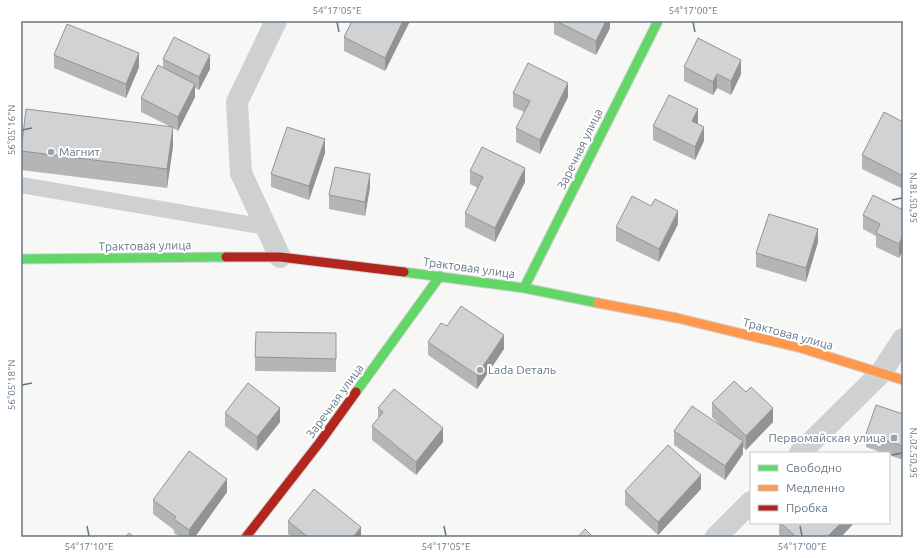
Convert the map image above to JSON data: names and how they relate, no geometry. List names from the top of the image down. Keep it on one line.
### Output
{"streets":{"main road":["Заречная улица","Трактовая улица"]},"crossings":[["Заречная улица","Трактовая улица"]],"places":{"other":["Магнит","Lada Dеталь"],"transit":["Первомайская улица"]},"legend":["Свободно","Медленно","Пробка"],"coordinates":["54°17'05\"E","54°17'00\"E","56°05'16\"N","56°05'18\"N","56°05'20\"N","54°17'10\"E"]}
